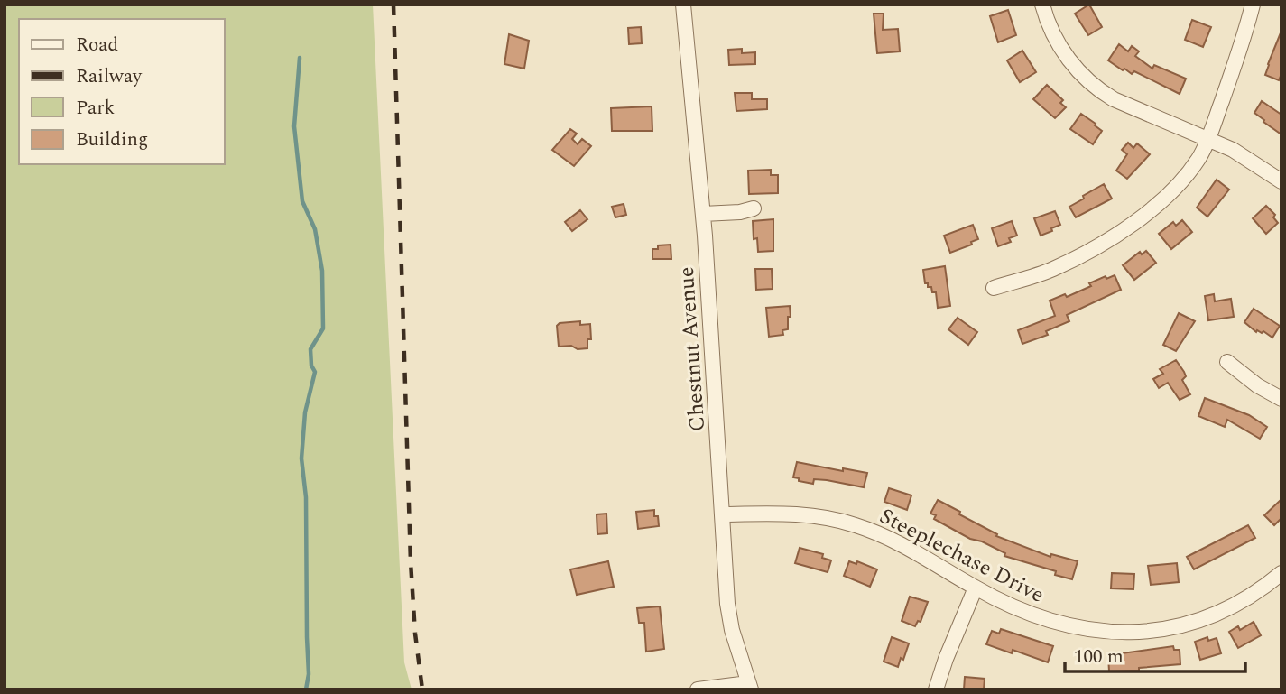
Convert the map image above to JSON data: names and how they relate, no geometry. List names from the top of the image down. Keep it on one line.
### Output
{"streets":{"street":["Chestnut Avenue","Steeplechase Drive"]},"crossings":[["Chestnut Avenue","Steeplechase Drive"]],"legend":["Road","Railway","Park","Building"],"scale_bar":"100 m"}
